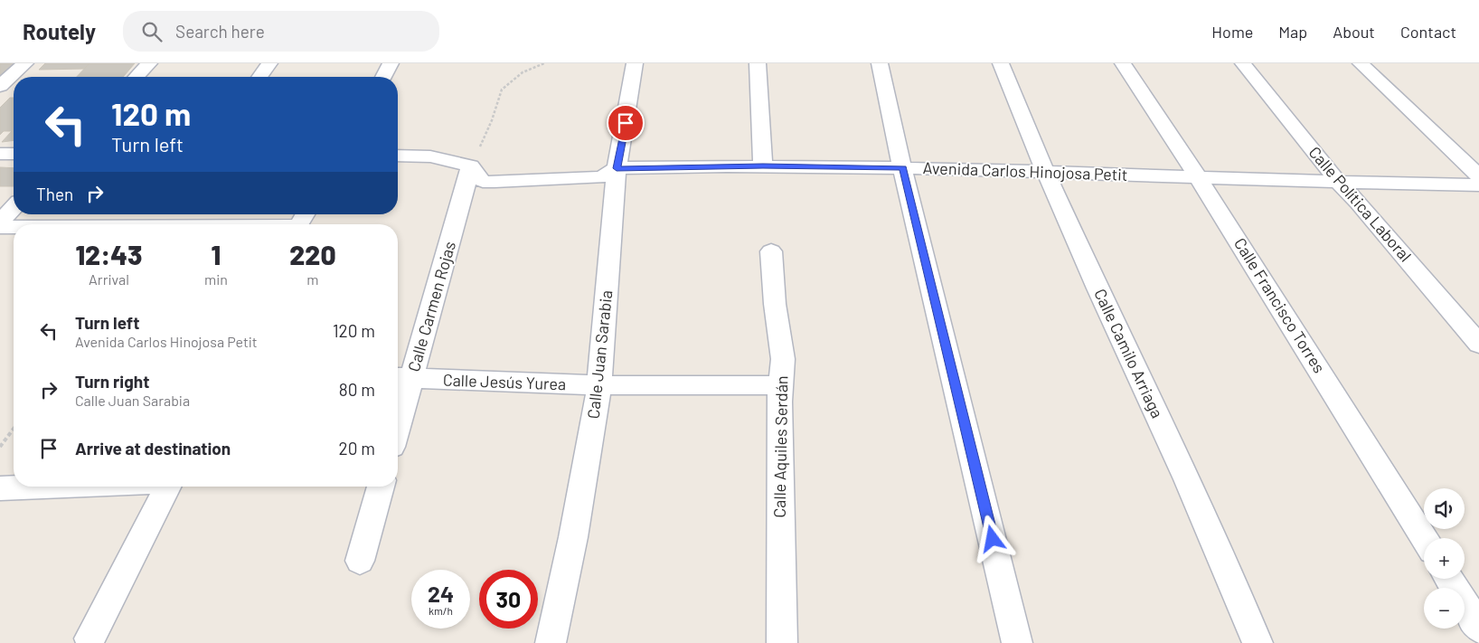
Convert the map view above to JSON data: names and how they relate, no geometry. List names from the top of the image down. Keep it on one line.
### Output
{"streets":{"street":["Avenida Carlos Hinojosa Petit","Calle Política Laboral","Calle Francisco Torres","Calle Carmen Rojas","Calle Camilo Arriaga","Calle Juan Sarabia","Calle Jesús Yurea","Calle Aquiles Serdán"]},"crossings":[["Avenida Carlos Hinojosa Petit","Calle Política Laboral"],["Avenida Carlos Hinojosa Petit","Calle Francisco Torres"],["Avenida Carlos Hinojosa Petit","Calle Carmen Rojas"],["Avenida Carlos Hinojosa Petit","Calle Camilo Arriaga"],["Avenida Carlos Hinojosa Petit","Calle Juan Sarabia"],["Calle Carmen Rojas","Calle Jesús Yurea"],["Calle Juan Sarabia","Calle Jesús Yurea"],["Calle Jesús Yurea","Calle Aquiles Serdán"]],"page":{"header":"Routely","search":"Search here","nav":["Home","Map","About","Contact"],"turn":["120 m","Turn left"],"then":"Then","eta":["12:43","Arrival","1","min","220","m"],"list":[{"name":"Turn left","note":"Avenida Carlos Hinojosa Petit","value":"120 m"},{"name":"Turn right","note":"Calle Juan Sarabia","value":"80 m"},{"name":"Arrive at destination","value":"20 m"}],"map_buttons":["+","−"],"speed":"24 km/h","limit":"30"}}
